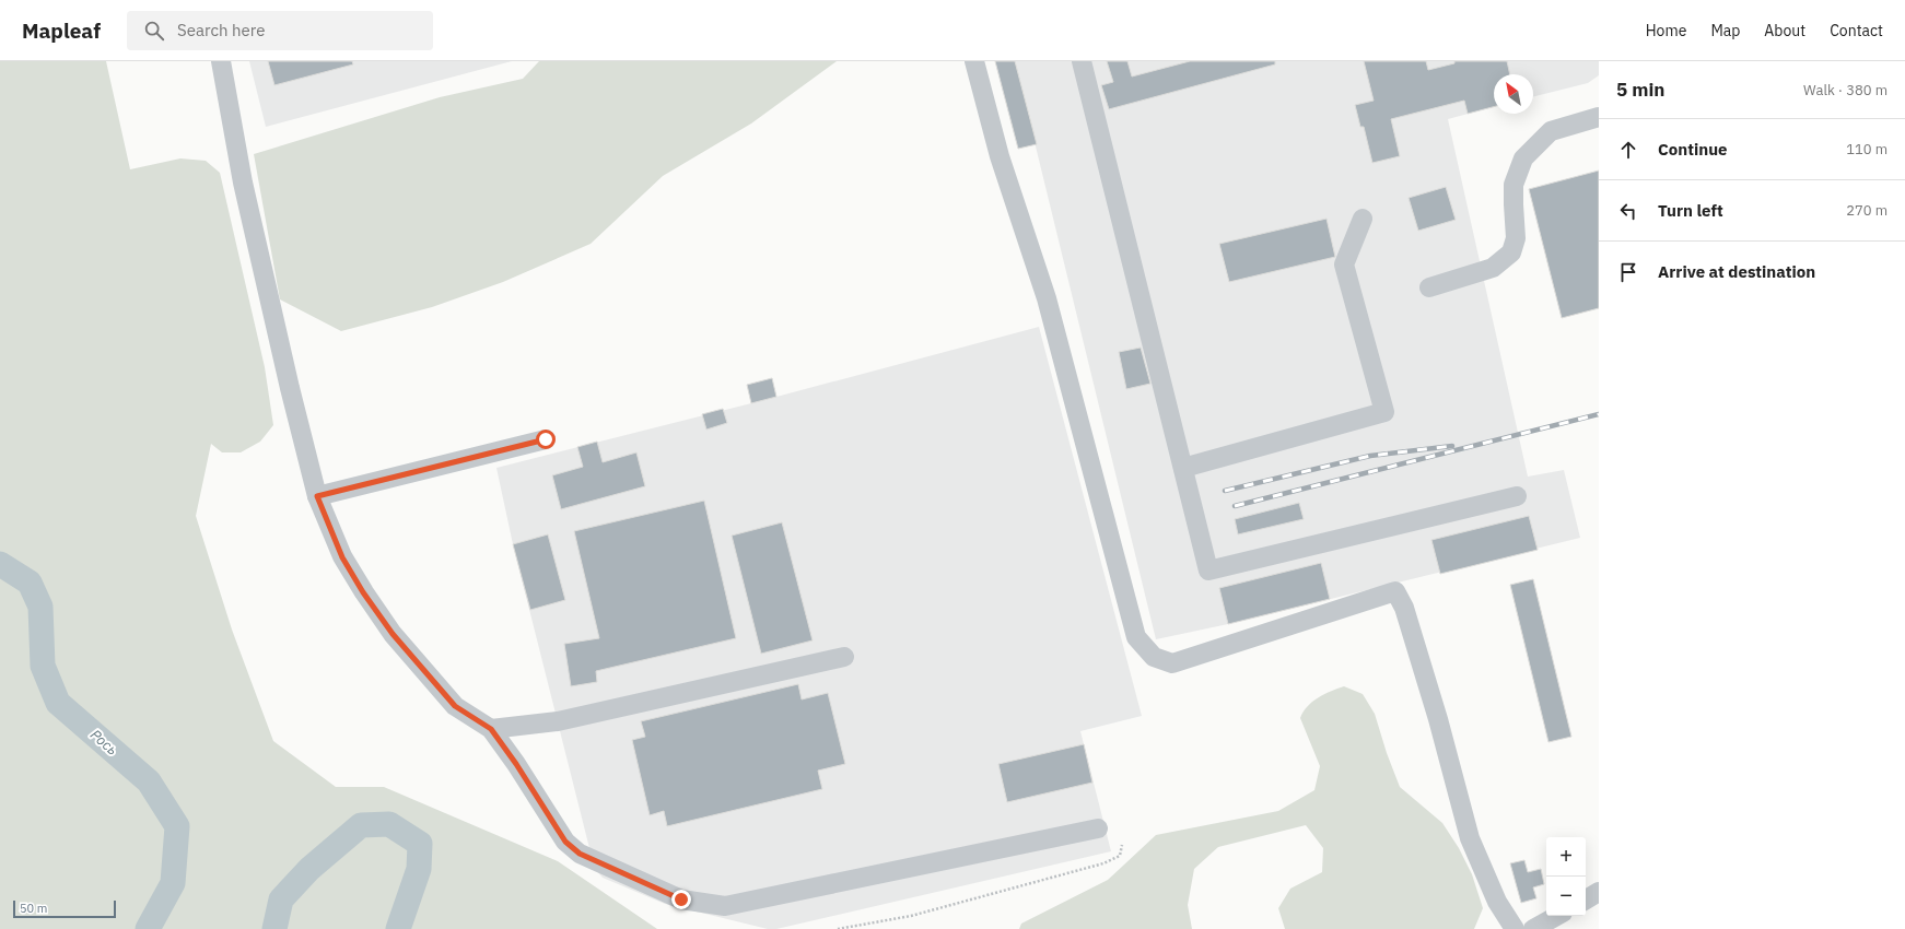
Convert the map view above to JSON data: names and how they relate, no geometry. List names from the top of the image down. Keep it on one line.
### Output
{"water":["Рось"],"scale_bar":"50 m","north":"top left","page":{"header":"Mapleaf","search":"Search here","nav":["Home","Map","About","Contact"],"heading":["5 min","Walk · 380 m"],"list":[["Continue","110 m"],["Turn left","270 m"],"Arrive at destination"],"map_buttons":["+","−"],"scale":"50 m"}}
